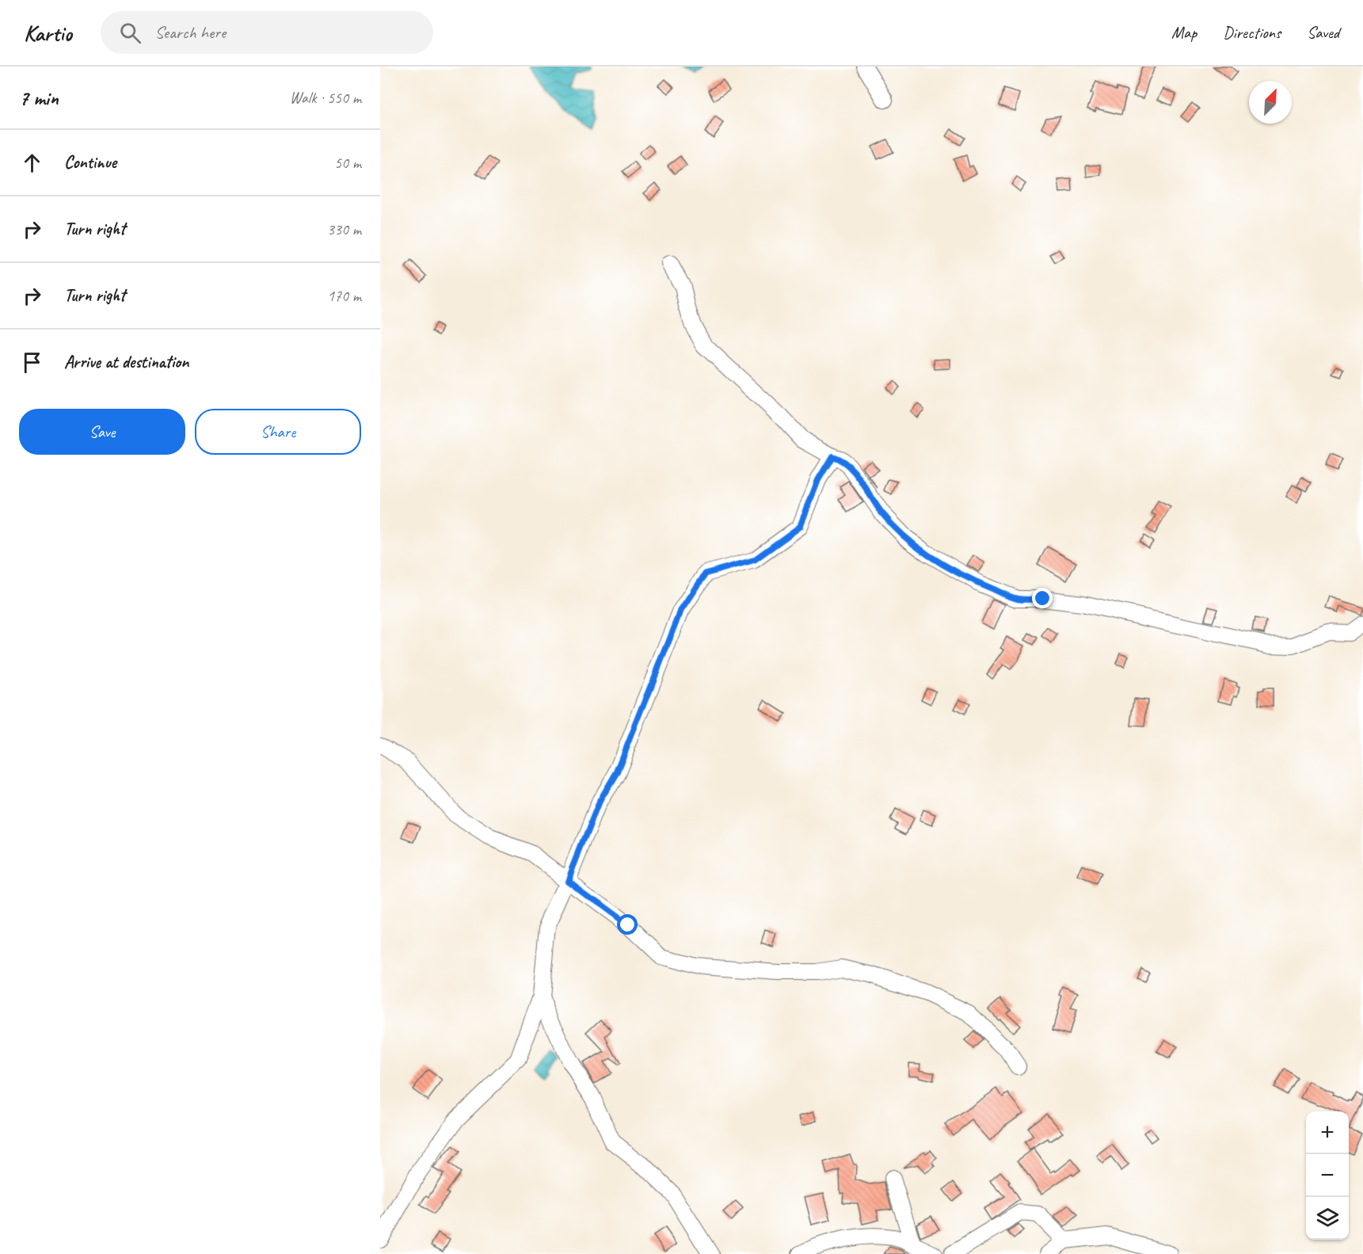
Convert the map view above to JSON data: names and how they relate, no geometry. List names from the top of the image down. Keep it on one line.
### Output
{"north":"top right","page":{"header":"Kartio","search":"Search here","nav":["Map","Directions","Saved"],"heading":["7 min","Walk · 550 m"],"list":[["Continue","50 m"],["Turn right","330 m"],["Turn right","170 m"],"Arrive at destination"],"buttons":["Save","Share"],"map_buttons":["+","−"]}}
